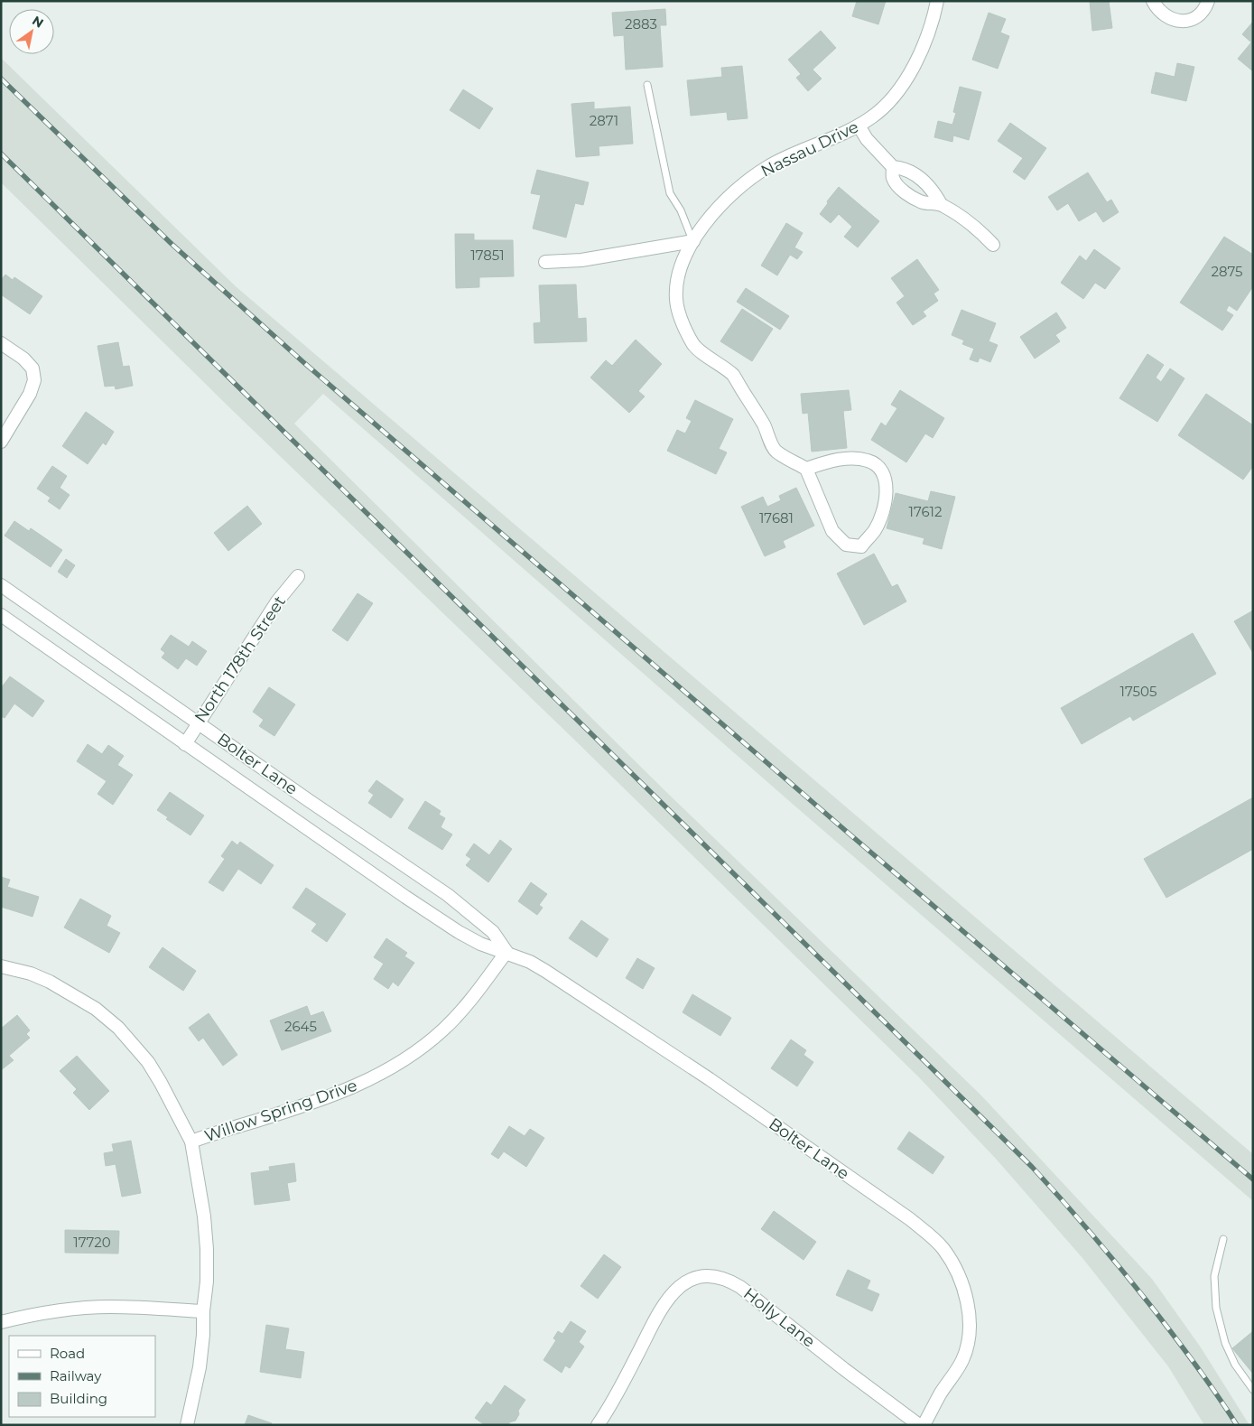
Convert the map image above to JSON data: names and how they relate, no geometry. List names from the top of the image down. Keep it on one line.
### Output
{"streets":{"street":["Nassau Drive","North 178th Street","Bolter Lane","Willow Spring Drive","Holly Lane"]},"crossings":[["North 178th Street","Bolter Lane"],["Bolter Lane","Willow Spring Drive"]],"house_numbers":["2883","2871","17851","2875","17612","17681","17505","2645","17720"],"legend":["Road","Railway","Building"],"north":"top right"}
